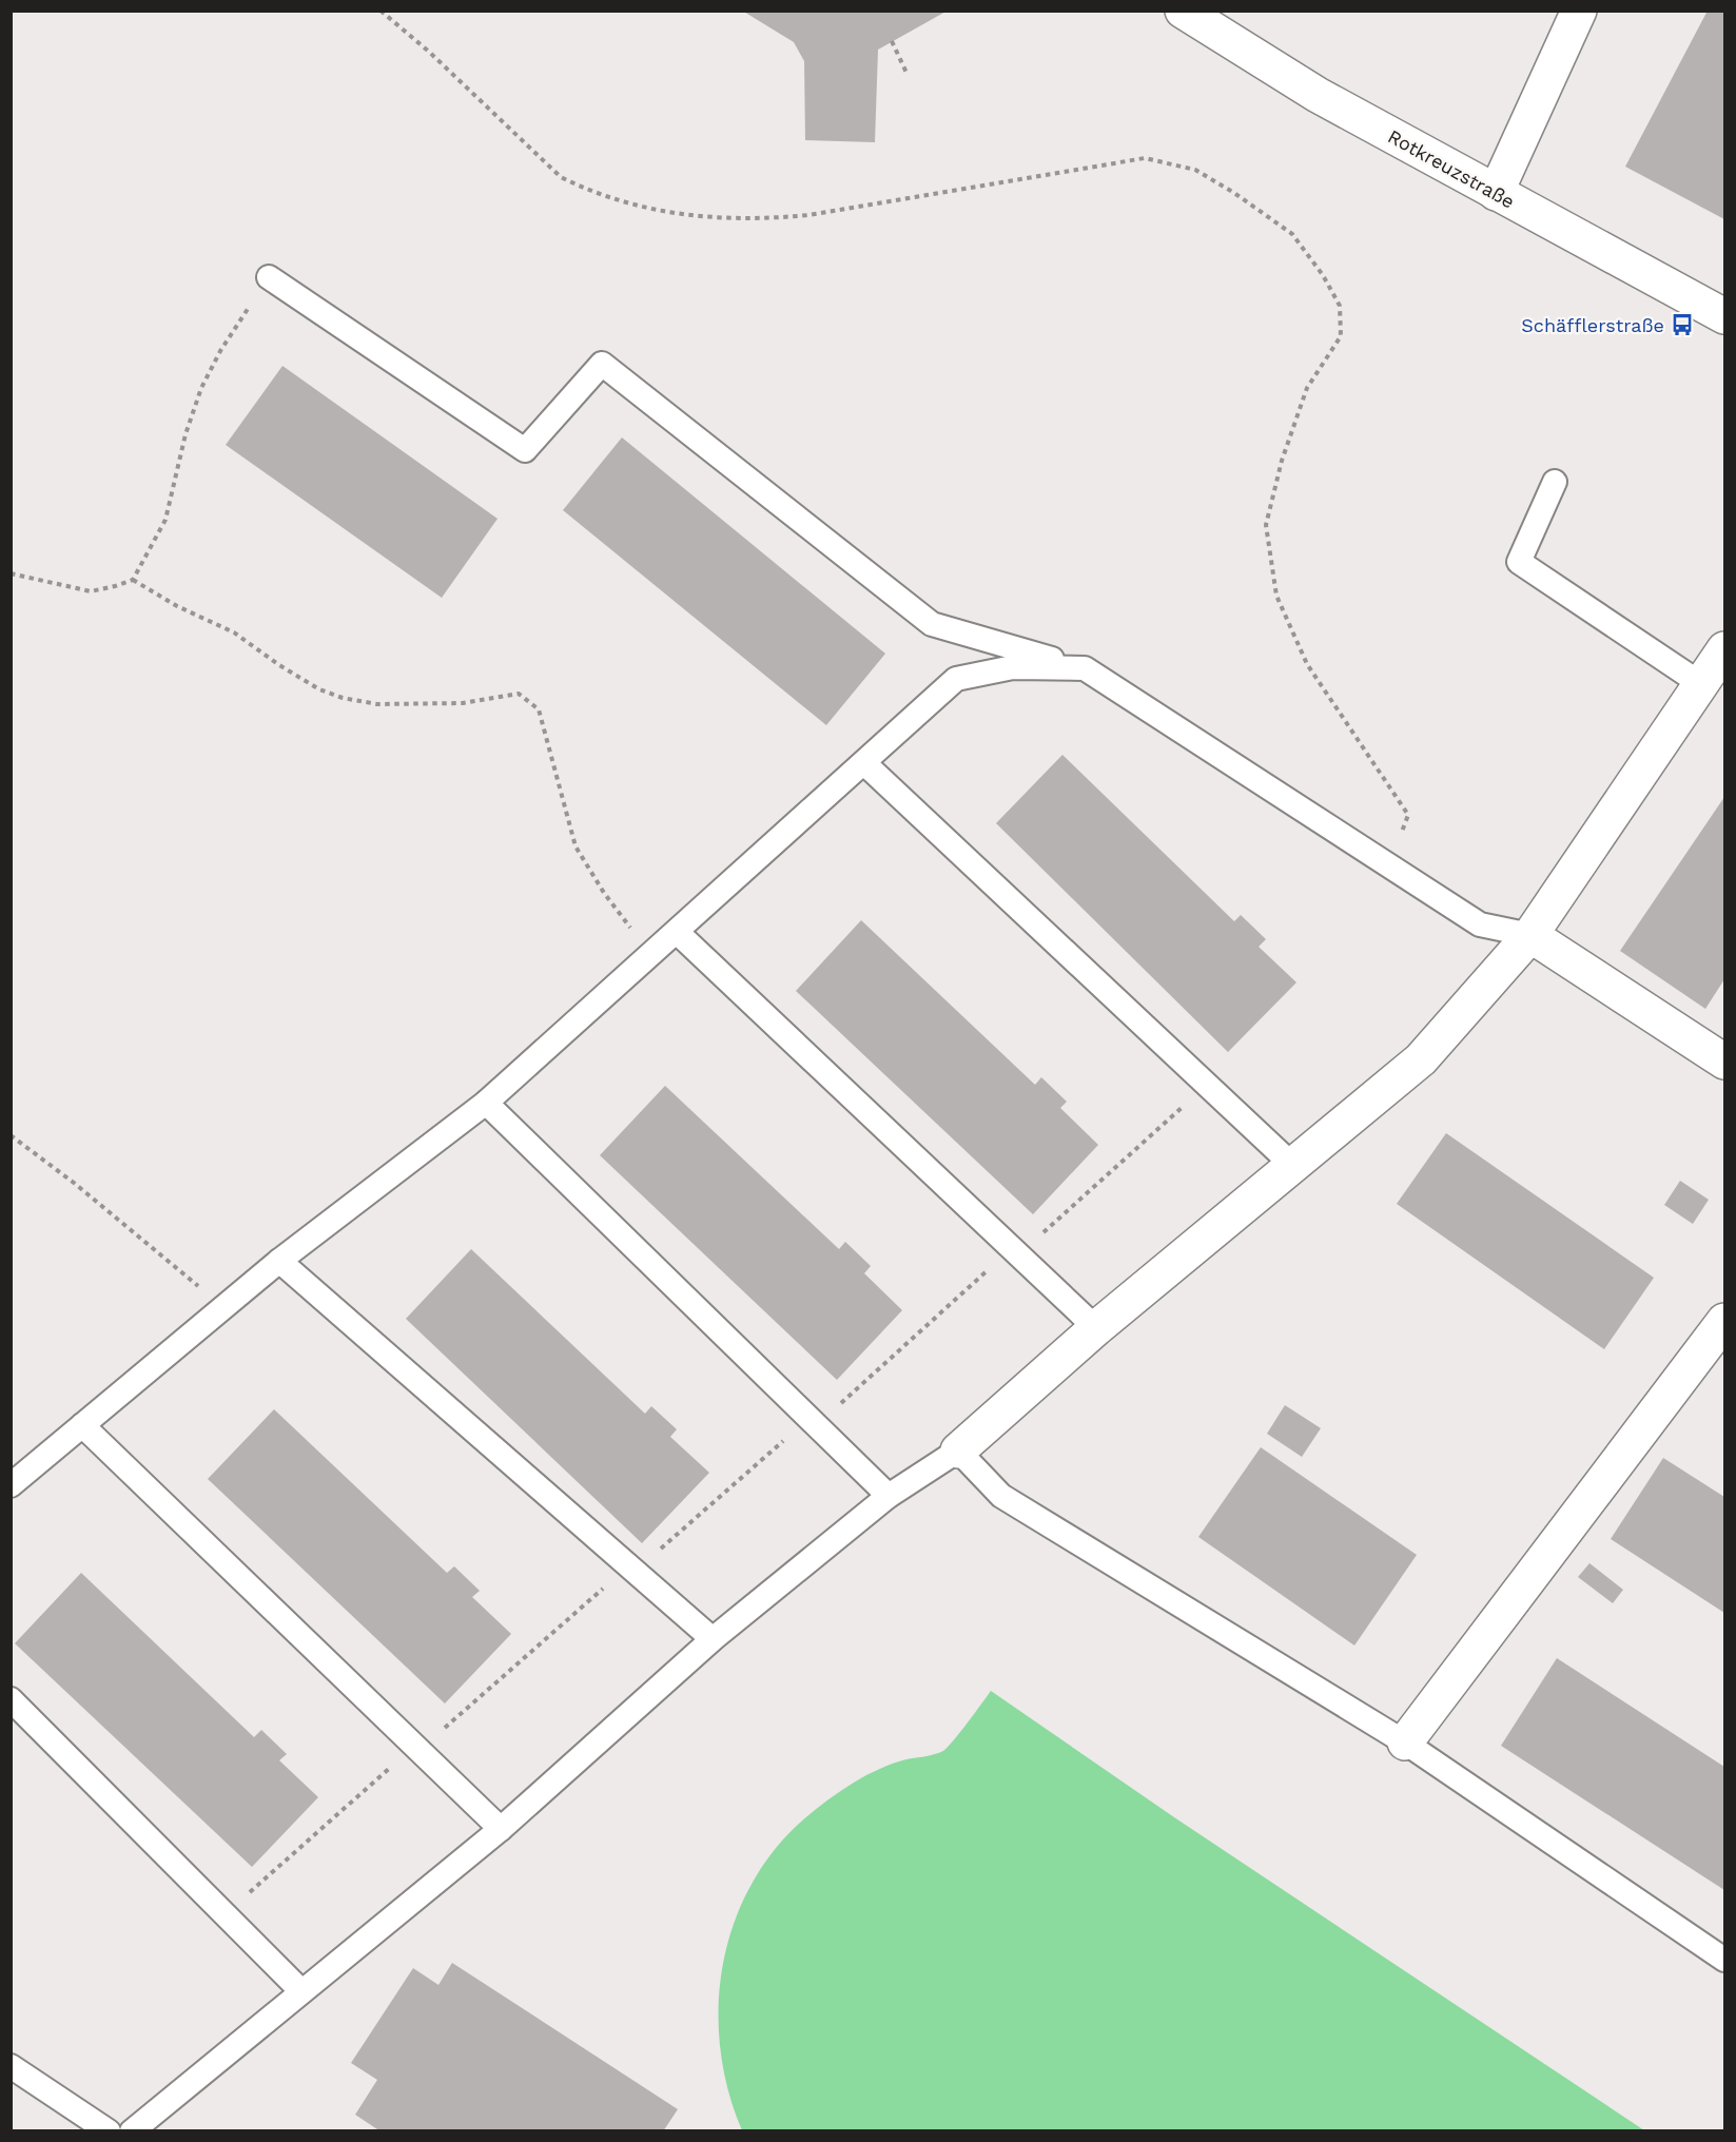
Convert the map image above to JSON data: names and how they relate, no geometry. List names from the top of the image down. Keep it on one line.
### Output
{"streets":{"street":["Rotkreuzstraße"]},"places":{"bus stop":["Schäfflerstraße"]}}
